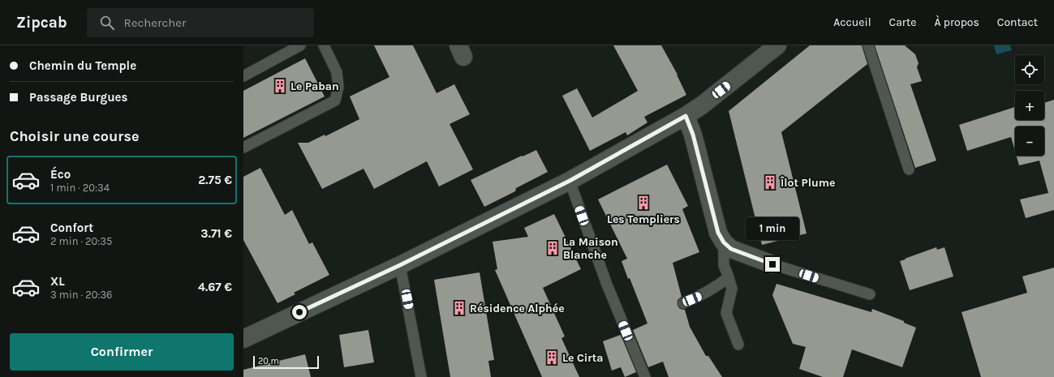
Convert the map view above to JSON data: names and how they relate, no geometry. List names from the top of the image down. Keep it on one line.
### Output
{"places":{"building":["Le Paban","Îlot Plume","Les Templiers","La Maison Blanche","Résidence Alphée","Le Cirta"]},"scale_bar":"20 m","page":{"header":"Zipcab","search":"Rechercher","nav":["Accueil","Carte","À propos","Contact"],"banner":["Chemin du Temple","Passage Burgues"],"map_buttons":["+","−"],"heading":"Choisir une course","list":[{"name":"Éco","note":"1 min · 20:34","value":"2.75 €"},{"name":"Confort","note":"2 min · 20:35","value":"3.71 €"},{"name":"XL","note":"3 min · 20:36","value":"4.67 €"}],"bubble":"1 min","buttons":"Confirmer","scale":"20 m"}}
